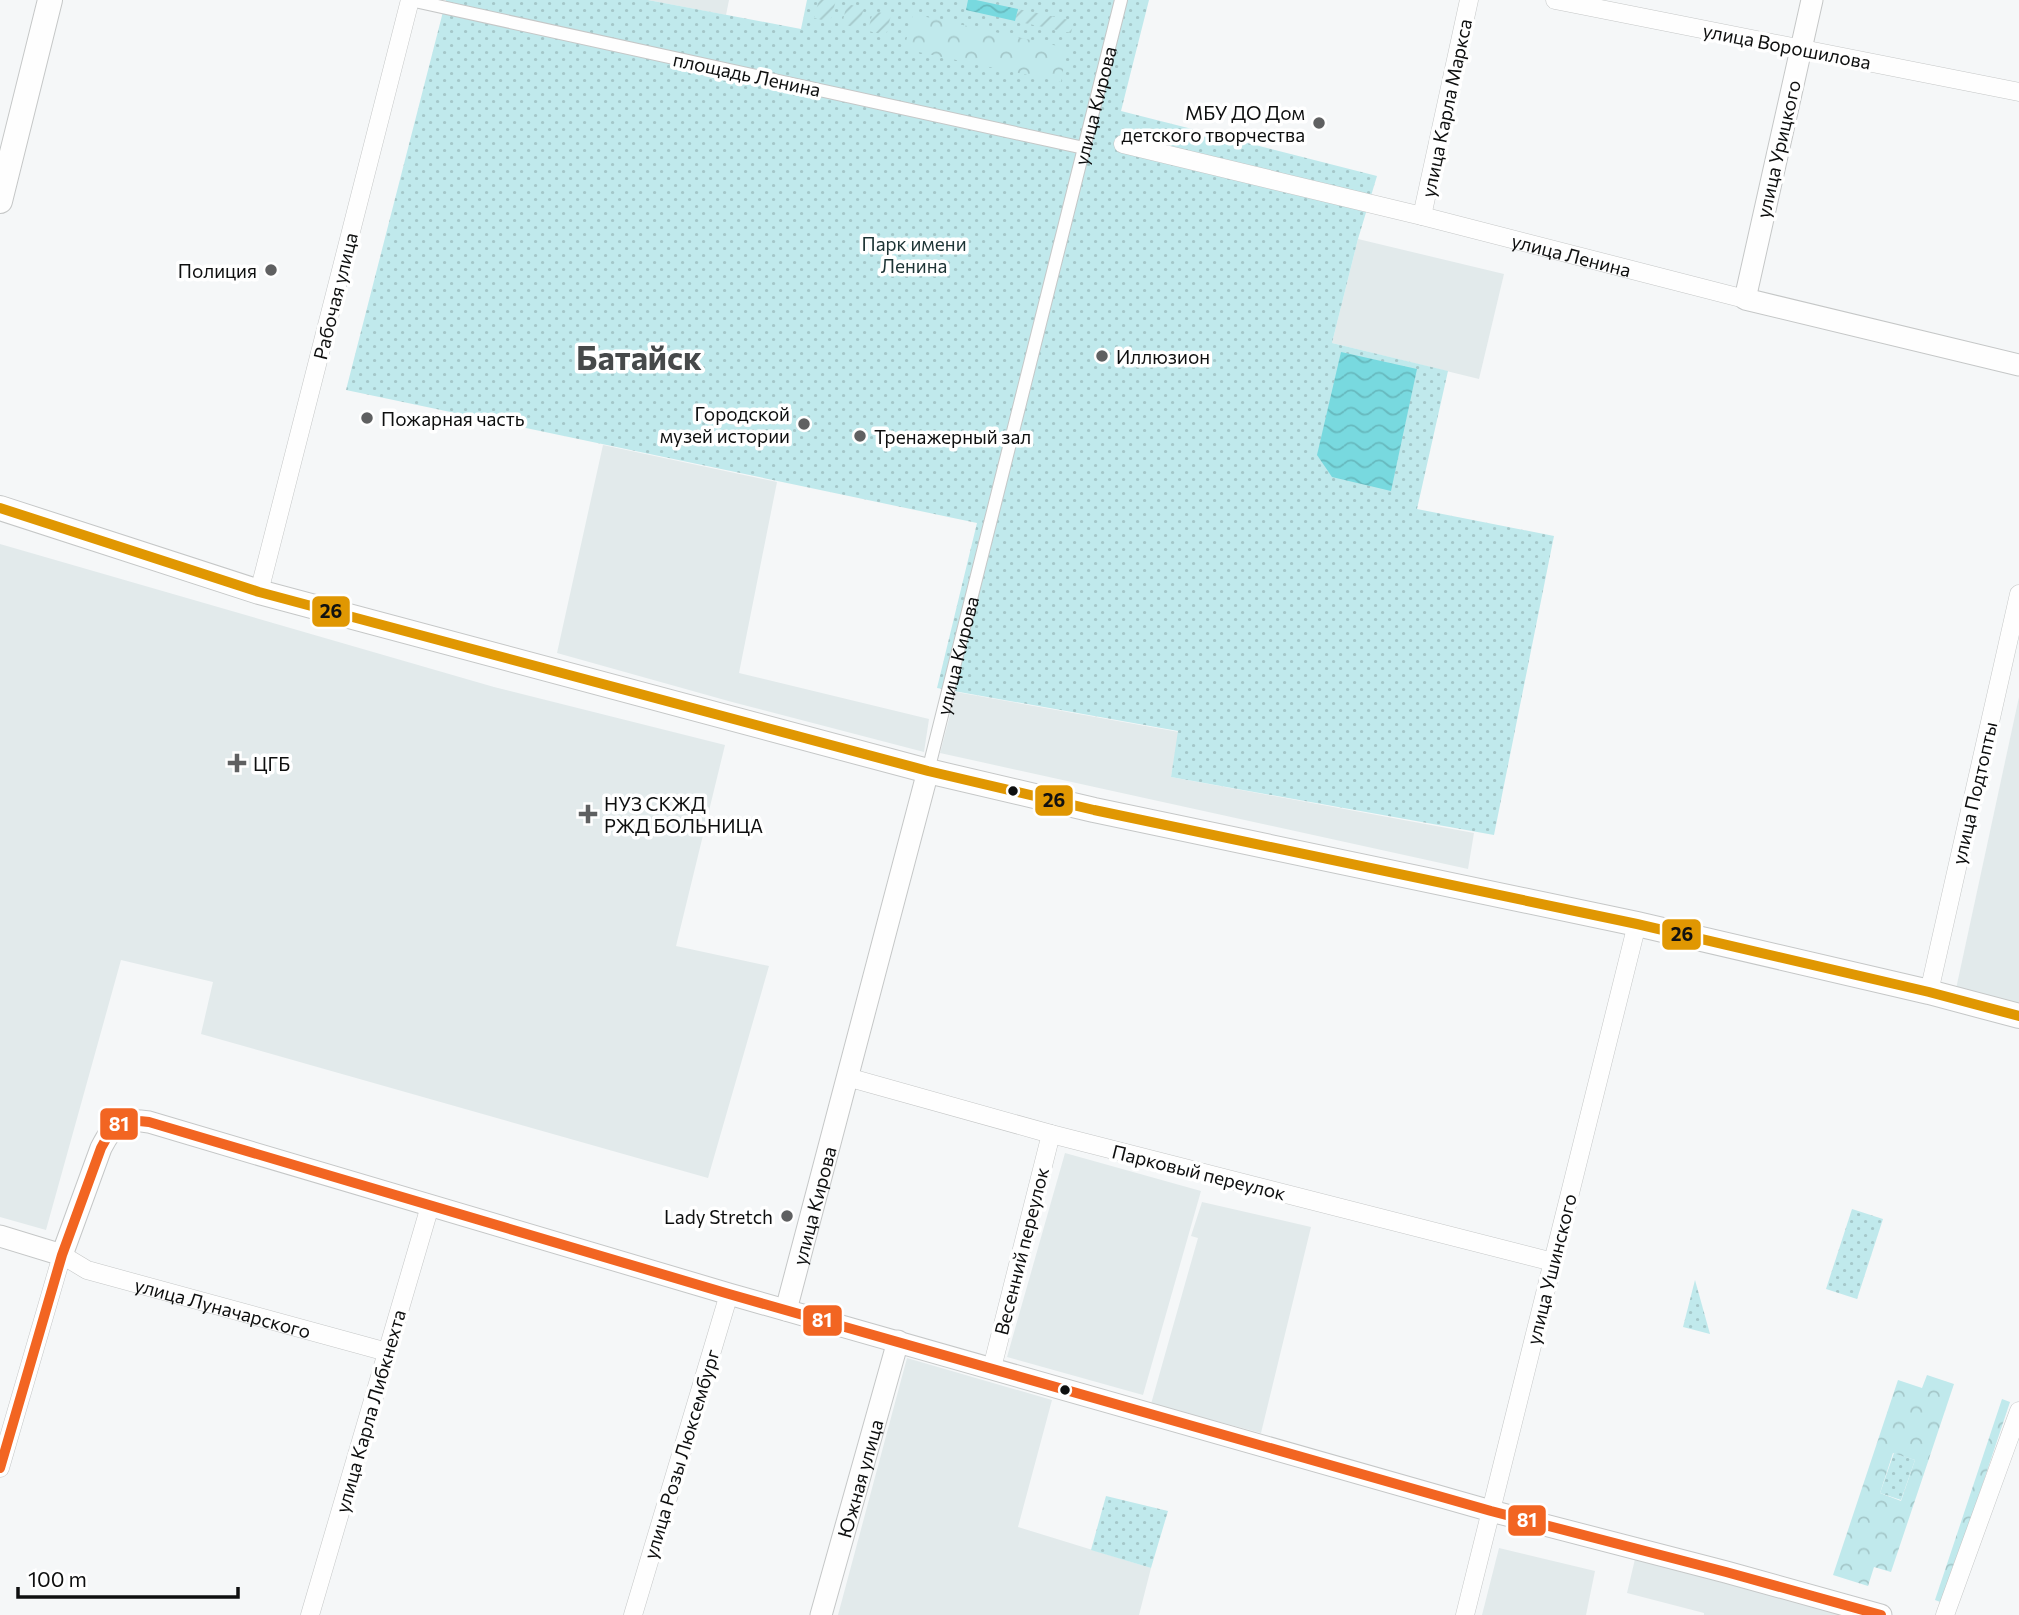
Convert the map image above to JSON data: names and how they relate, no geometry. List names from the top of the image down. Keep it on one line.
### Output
{"streets":{"street":["улица Ворошилова","площадь Ленина","улица Кирова","улица Карла Маркса","улица Урицкого","улица Ленина","Рабочая улица","улица Подтопты","Парковый переулок","Весенний переулок","улица Ушинского","улица Луначарского","улица Карла Либкнехта","улица Розы Люксембург","Южная улица"]},"crossings":[["улица Ворошилова","улица Урицкого"],["площадь Ленина","улица Кирова"],["площадь Ленина","Рабочая улица"],["улица Кирова","Парковый переулок"],["улица Карла Маркса","улица Ленина"],["улица Урицкого","улица Ленина"],["Парковый переулок","Весенний переулок"],["Парковый переулок","улица Ушинского"],["улица Луначарского","улица Карла Либкнехта"]],"districts":["Батайск"],"parks":["Парк имени Ленина"],"places":{"other":["МБУ ДО Дом детского творчества","Полиция","Иллюзион","Пожарная часть","Городской музей истории","Тренажерный зал","Lady Stretch"],"health":["ЦГБ","НУЗ СКЖД РЖД БОЛЬНИЦА"]},"lines":["transit line 26","transit line 81"],"scale_bar":"100 m"}
